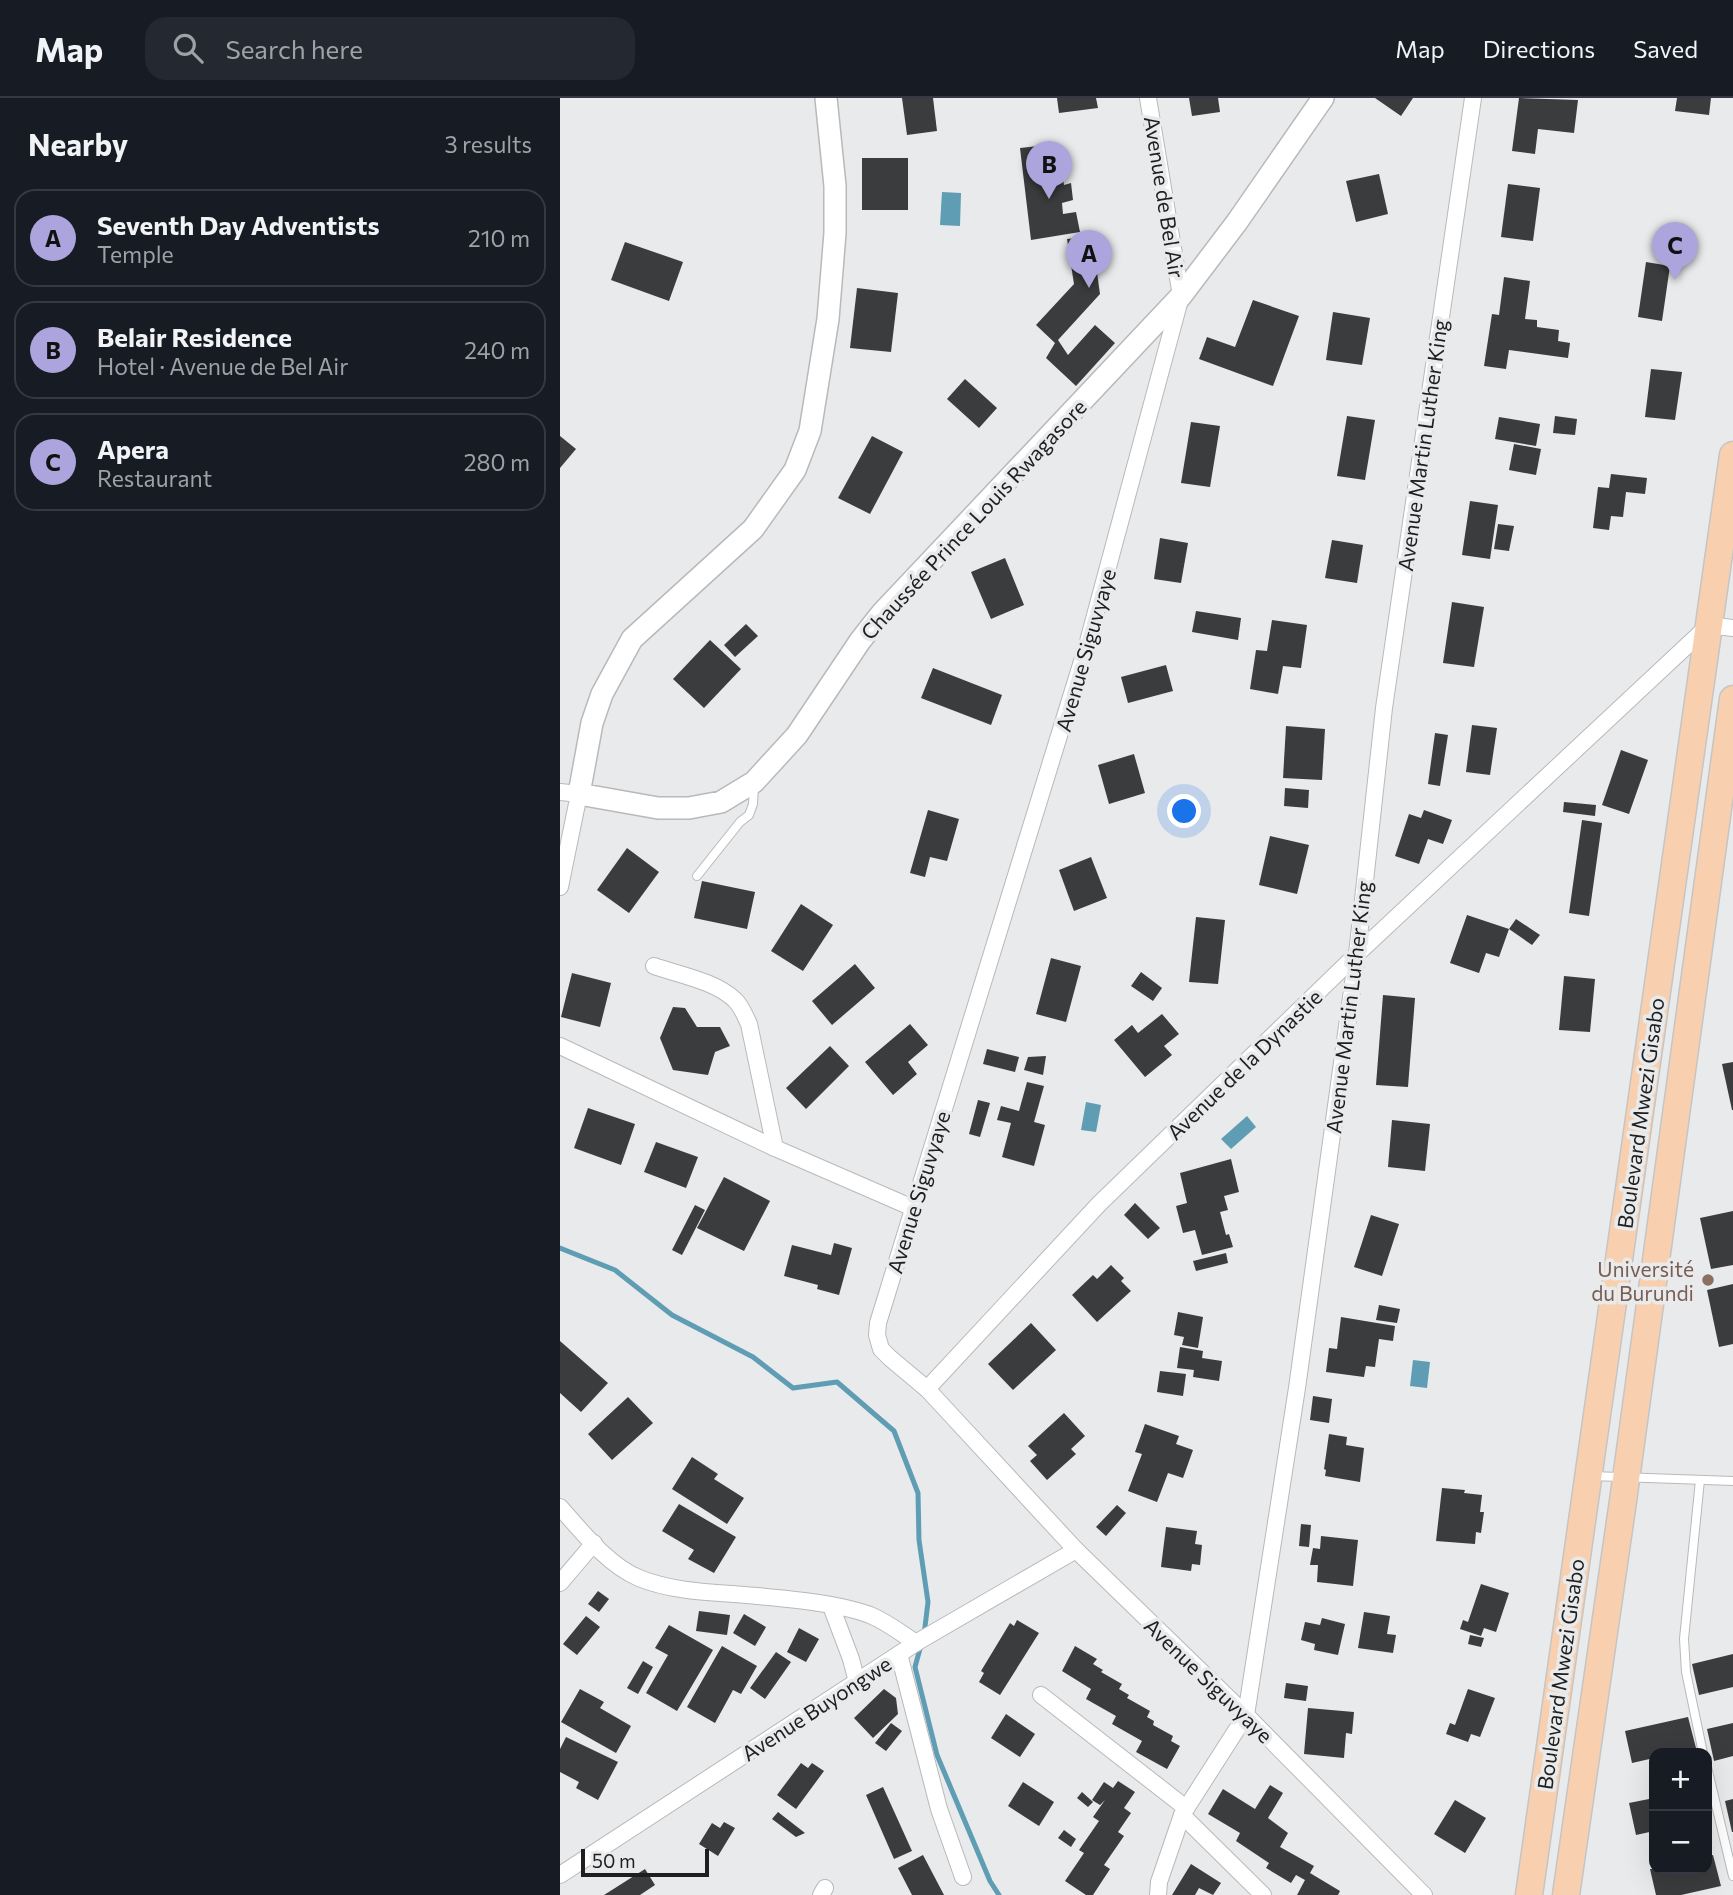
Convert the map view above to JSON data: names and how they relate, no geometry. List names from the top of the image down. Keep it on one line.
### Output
{"streets":{"main road":["Boulevard Mwezi Gisabo"],"street":["Avenue de Bel Air","Avenue Martin Luther King","Chaussée Prince Louis Rwagasore","Avenue Siguvyaye","Avenue de la Dynastie","Avenue Buyongwe"]},"crossings":[["Avenue de Bel Air","Chaussée Prince Louis Rwagasore"],["Avenue de Bel Air","Avenue Siguvyaye"],["Avenue Martin Luther King","Avenue Siguvyaye"],["Avenue Martin Luther King","Avenue de la Dynastie"],["Chaussée Prince Louis Rwagasore","Avenue Siguvyaye"],["Avenue Siguvyaye","Avenue de la Dynastie"],["Avenue Siguvyaye","Avenue Buyongwe"],["Avenue de la Dynastie","Boulevard Mwezi Gisabo"]],"places":["Université du Burundi"],"scale_bar":"50 m","page":{"header":"Map","search":"Search here","nav":["Map","Directions","Saved"],"heading":["Nearby","3 results"],"pins":["B","C","A"],"list":[{"mark":"A","name":"Seventh Day Adventists","note":"Temple","value":"210 m"},{"mark":"B","name":"Belair Residence","note":"Hotel · Avenue de Bel Air","value":"240 m"},{"mark":"C","name":"Apera","note":"Restaurant","value":"280 m"}],"map_buttons":["+","−"],"scale":"50 m"}}
